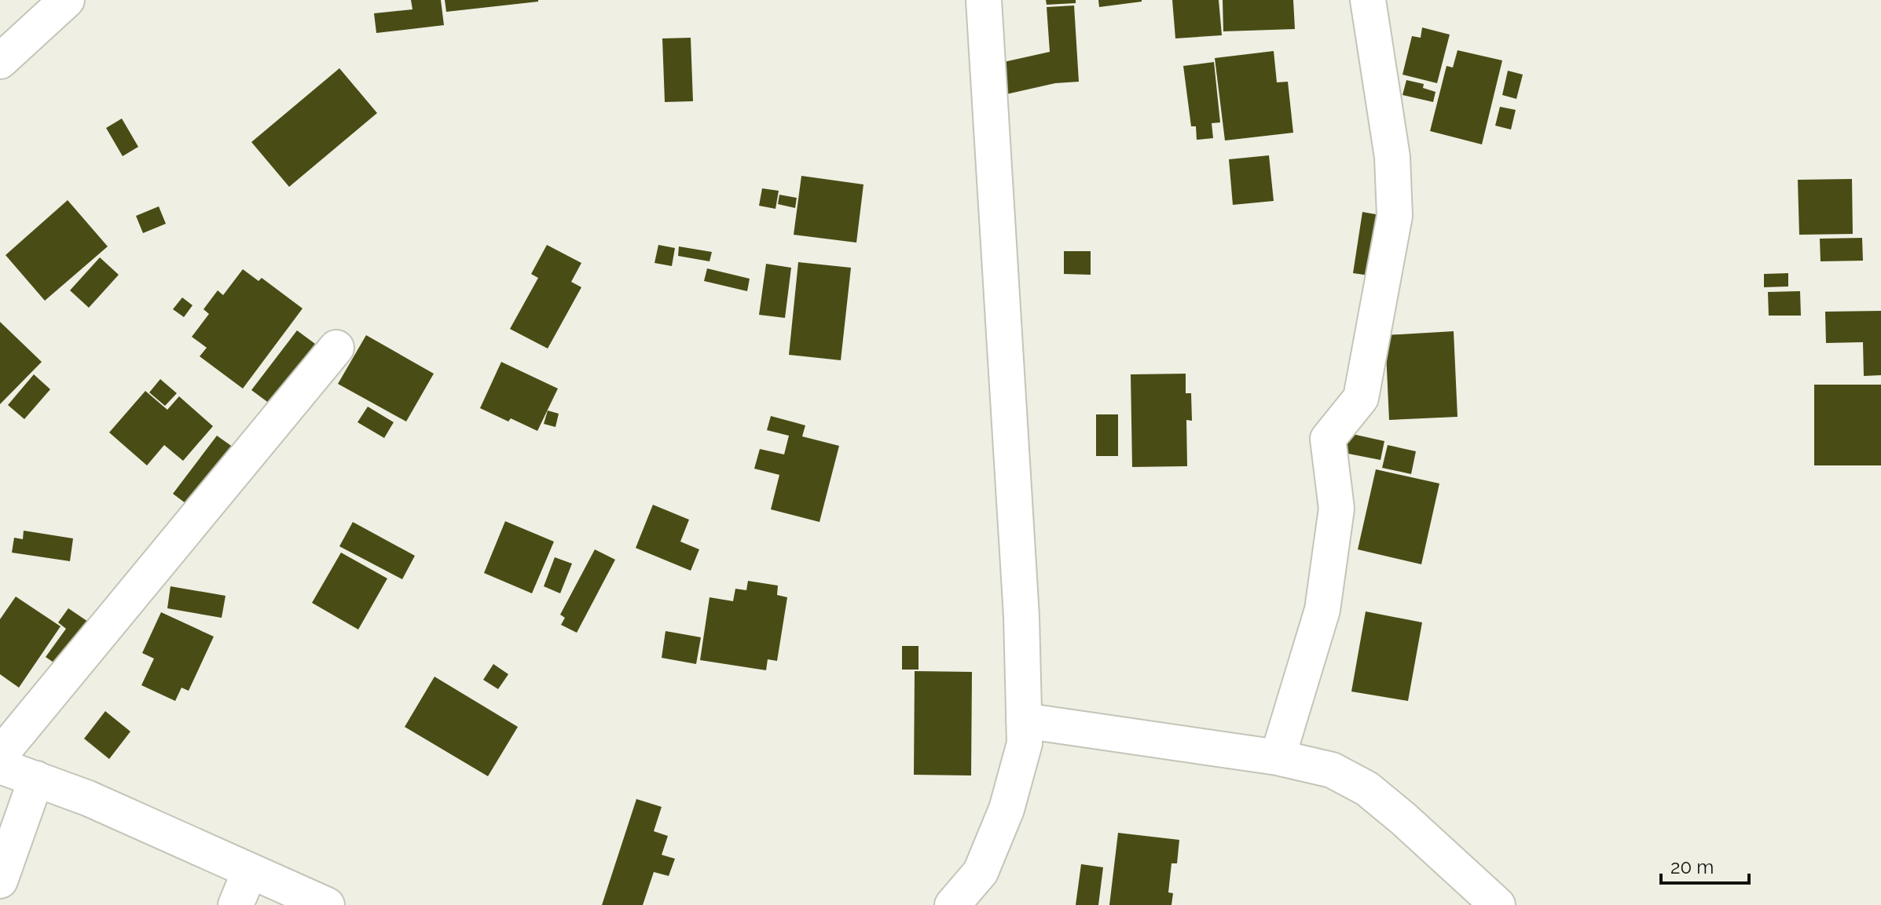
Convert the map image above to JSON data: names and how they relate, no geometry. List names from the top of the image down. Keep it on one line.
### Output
{"scale_bar":"20 m"}
